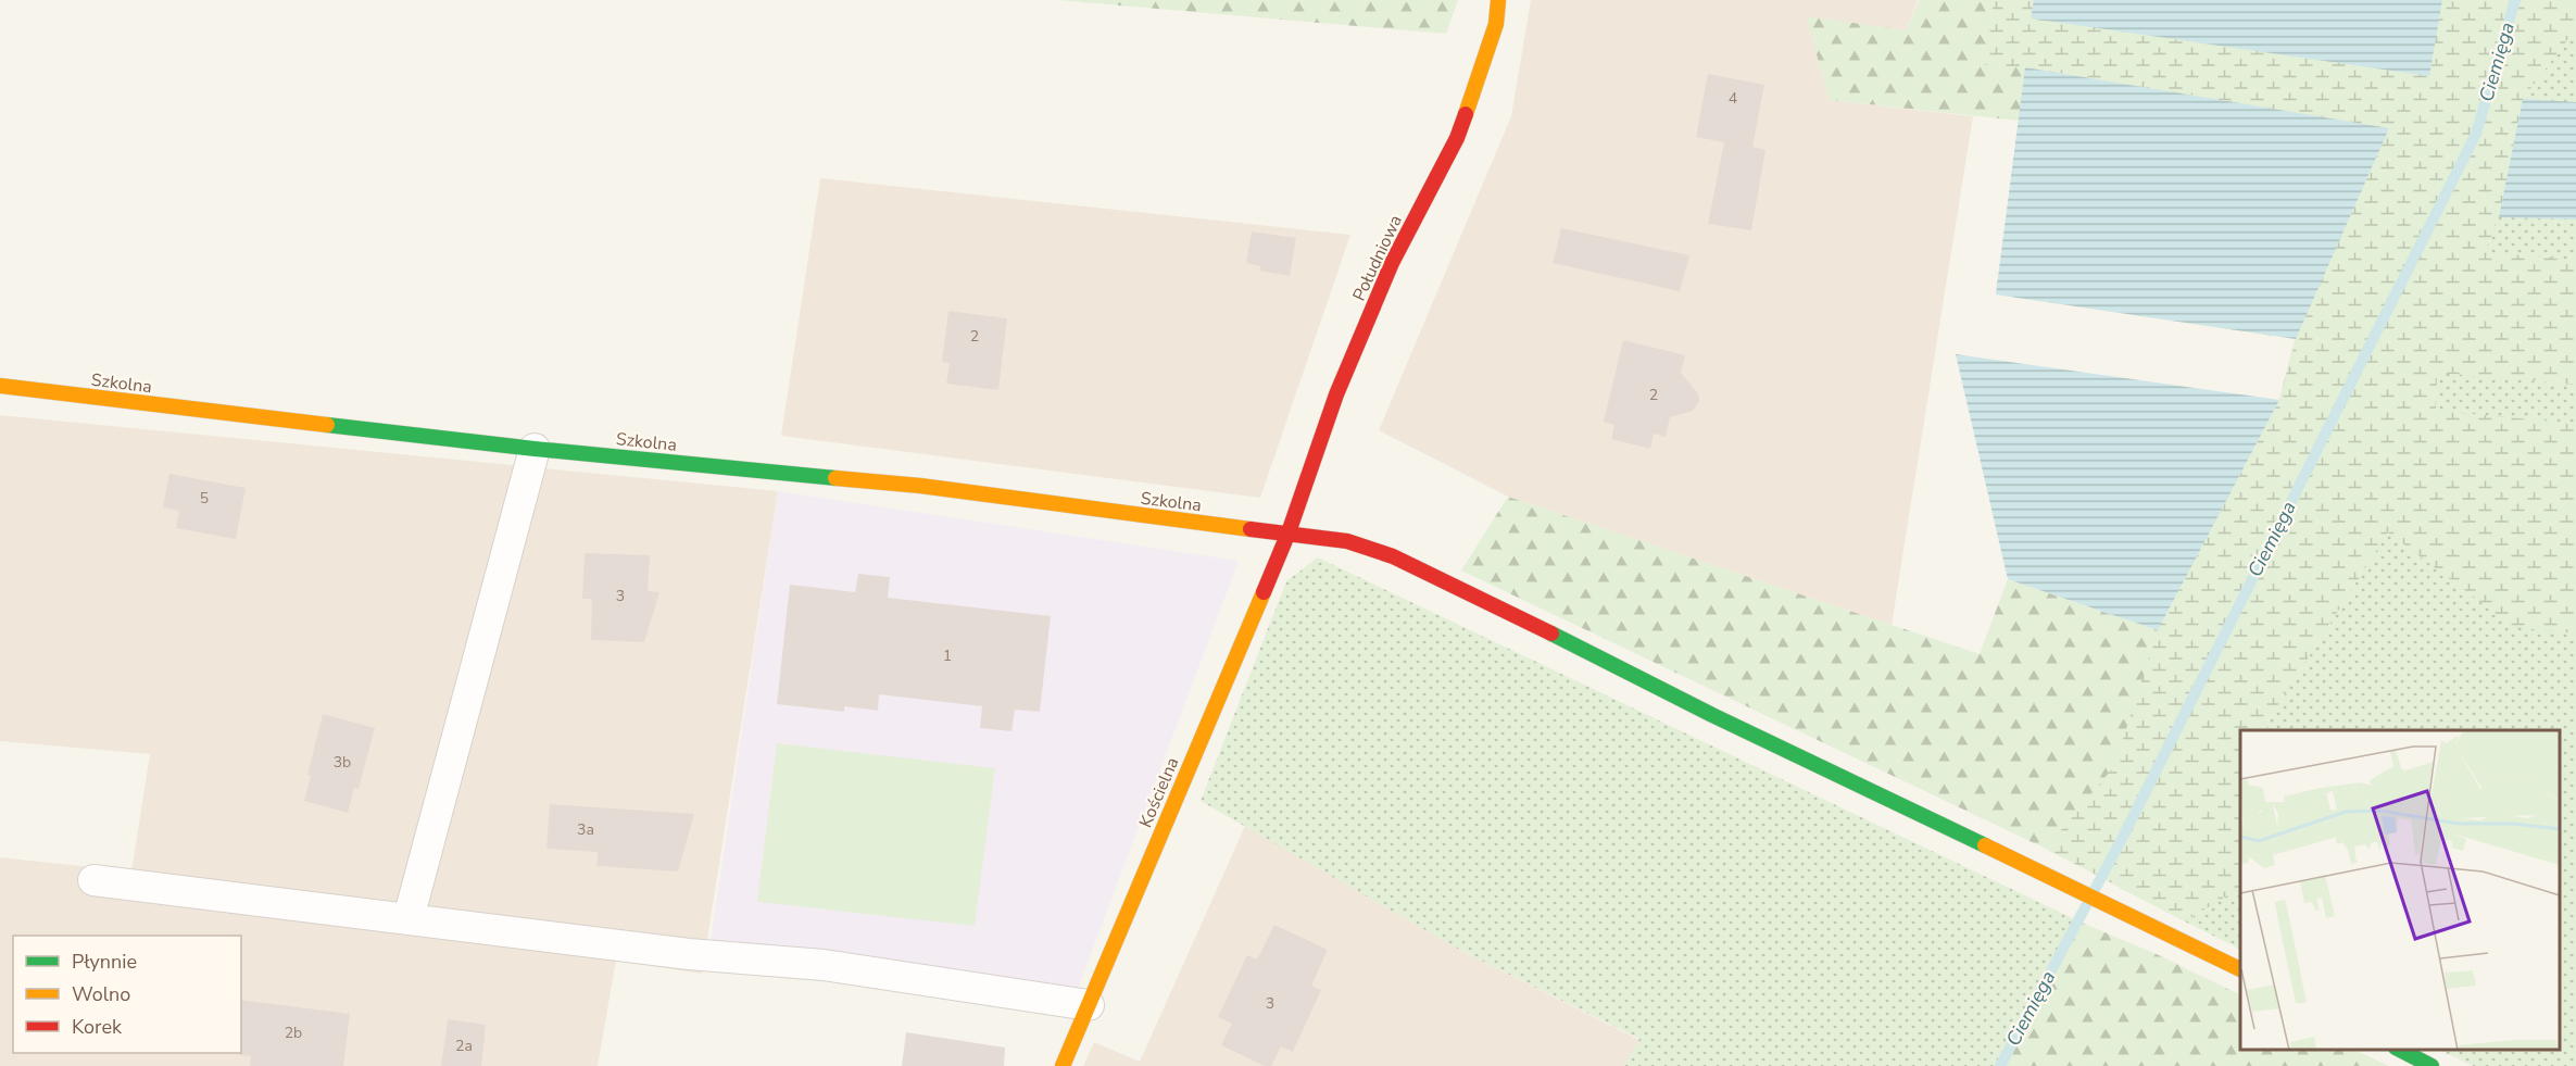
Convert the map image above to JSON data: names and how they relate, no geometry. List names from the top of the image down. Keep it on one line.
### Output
{"streets":{"street":["Południowa","Szkolna","Kościelna"]},"crossings":[["Południowa","Szkolna"],["Południowa","Kościelna"],["Szkolna","Kościelna"]],"water":["Ciemięga"],"house_numbers":["4","2","2","5","3","1","3b","3a","3","2b","2a"],"legend":["Płynnie","Wolno","Korek"]}
